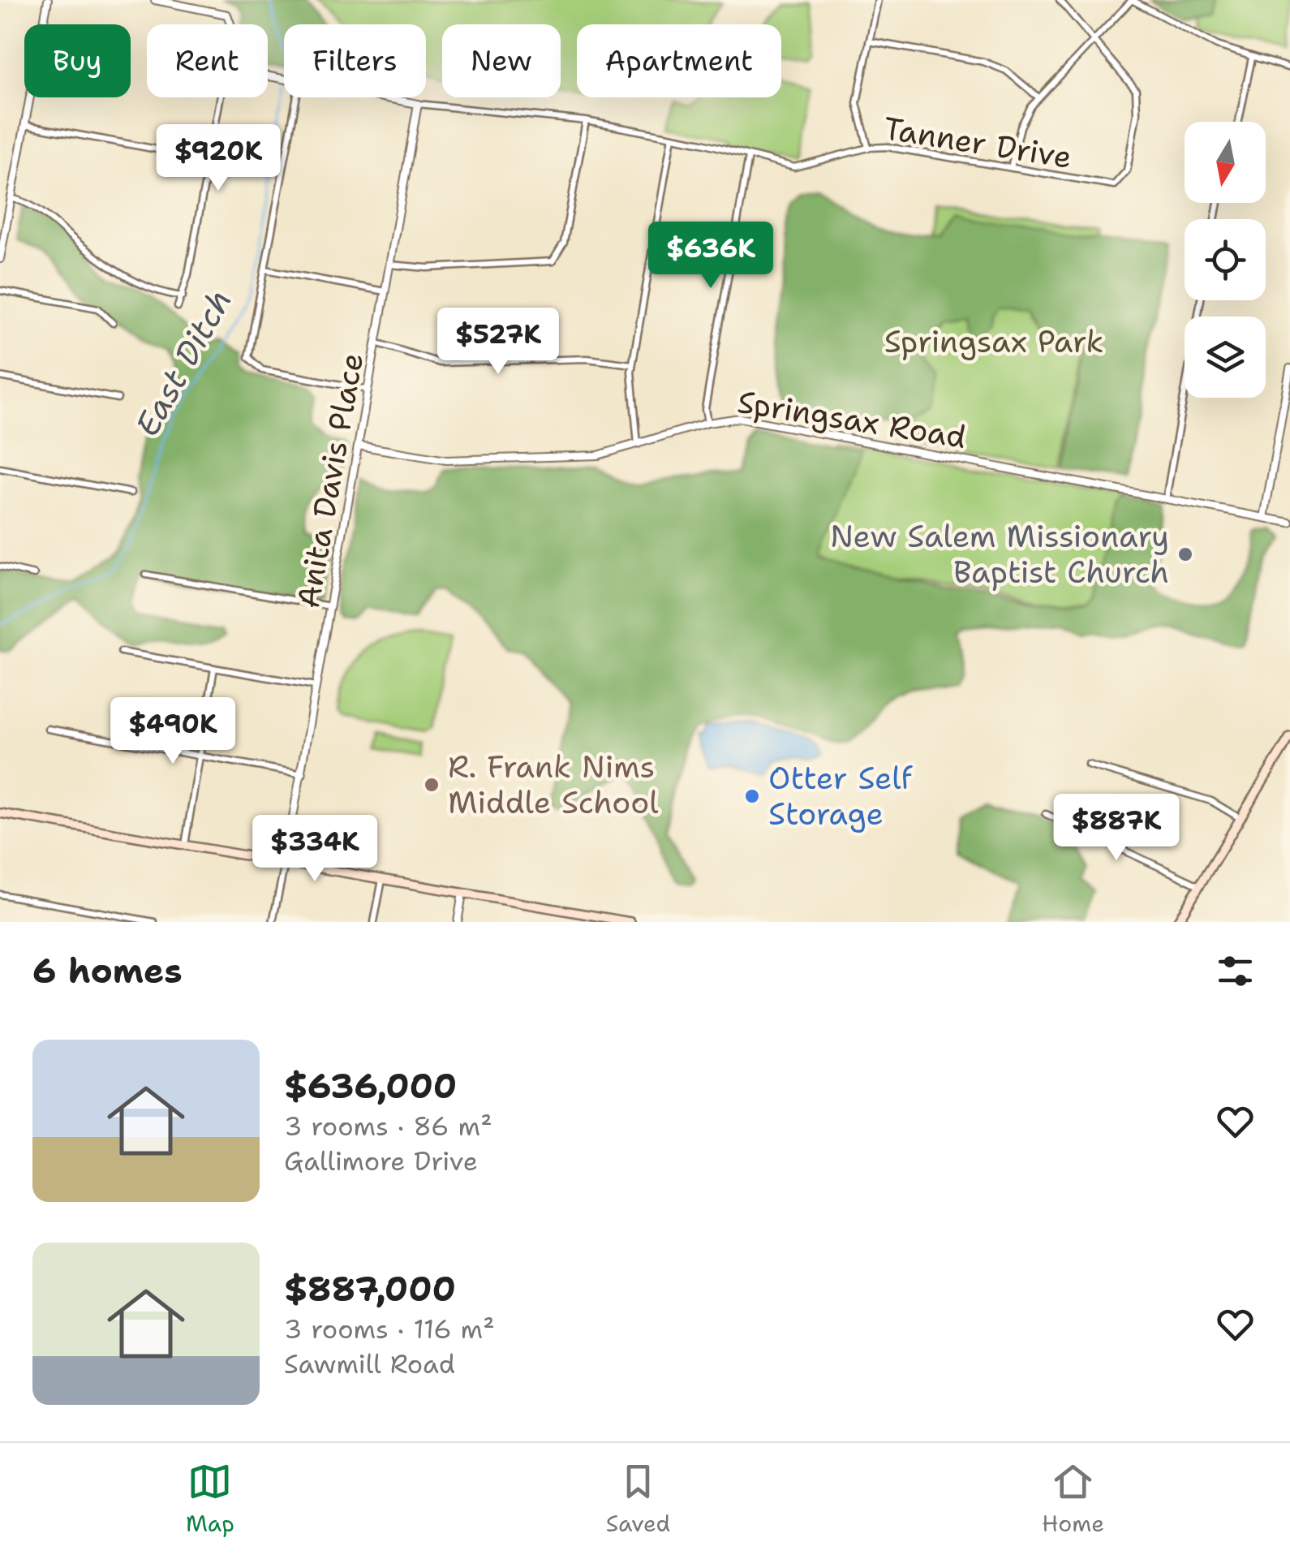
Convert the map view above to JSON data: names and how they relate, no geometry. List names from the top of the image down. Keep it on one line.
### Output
{"streets":{"street":["Tanner Drive","Springsax Road","Anita Davis Place"]},"crossings":[["Tanner Drive","Anita Davis Place"],["Springsax Road","Anita Davis Place"]],"water":["East Ditch"],"parks":["Springsax Park"],"places":["New Salem Missionary Baptist Church","R. Frank Nims Middle School","Otter Self Storage"],"north":"bottom","page":{"chip":["Buy","Rent","Filters","New","Apartment"],"price":["$920K","$636K","$527K","$490K","$887K","$334K"],"heading":"6 homes","list":[{"name":"$636,000","note":"3 rooms · 86 m² · Gallimore Drive"},{"name":"$887,000","note":"3 rooms · 116 m² · Sawmill Road"}],"tabs":["Map","Saved","Home"]}}
